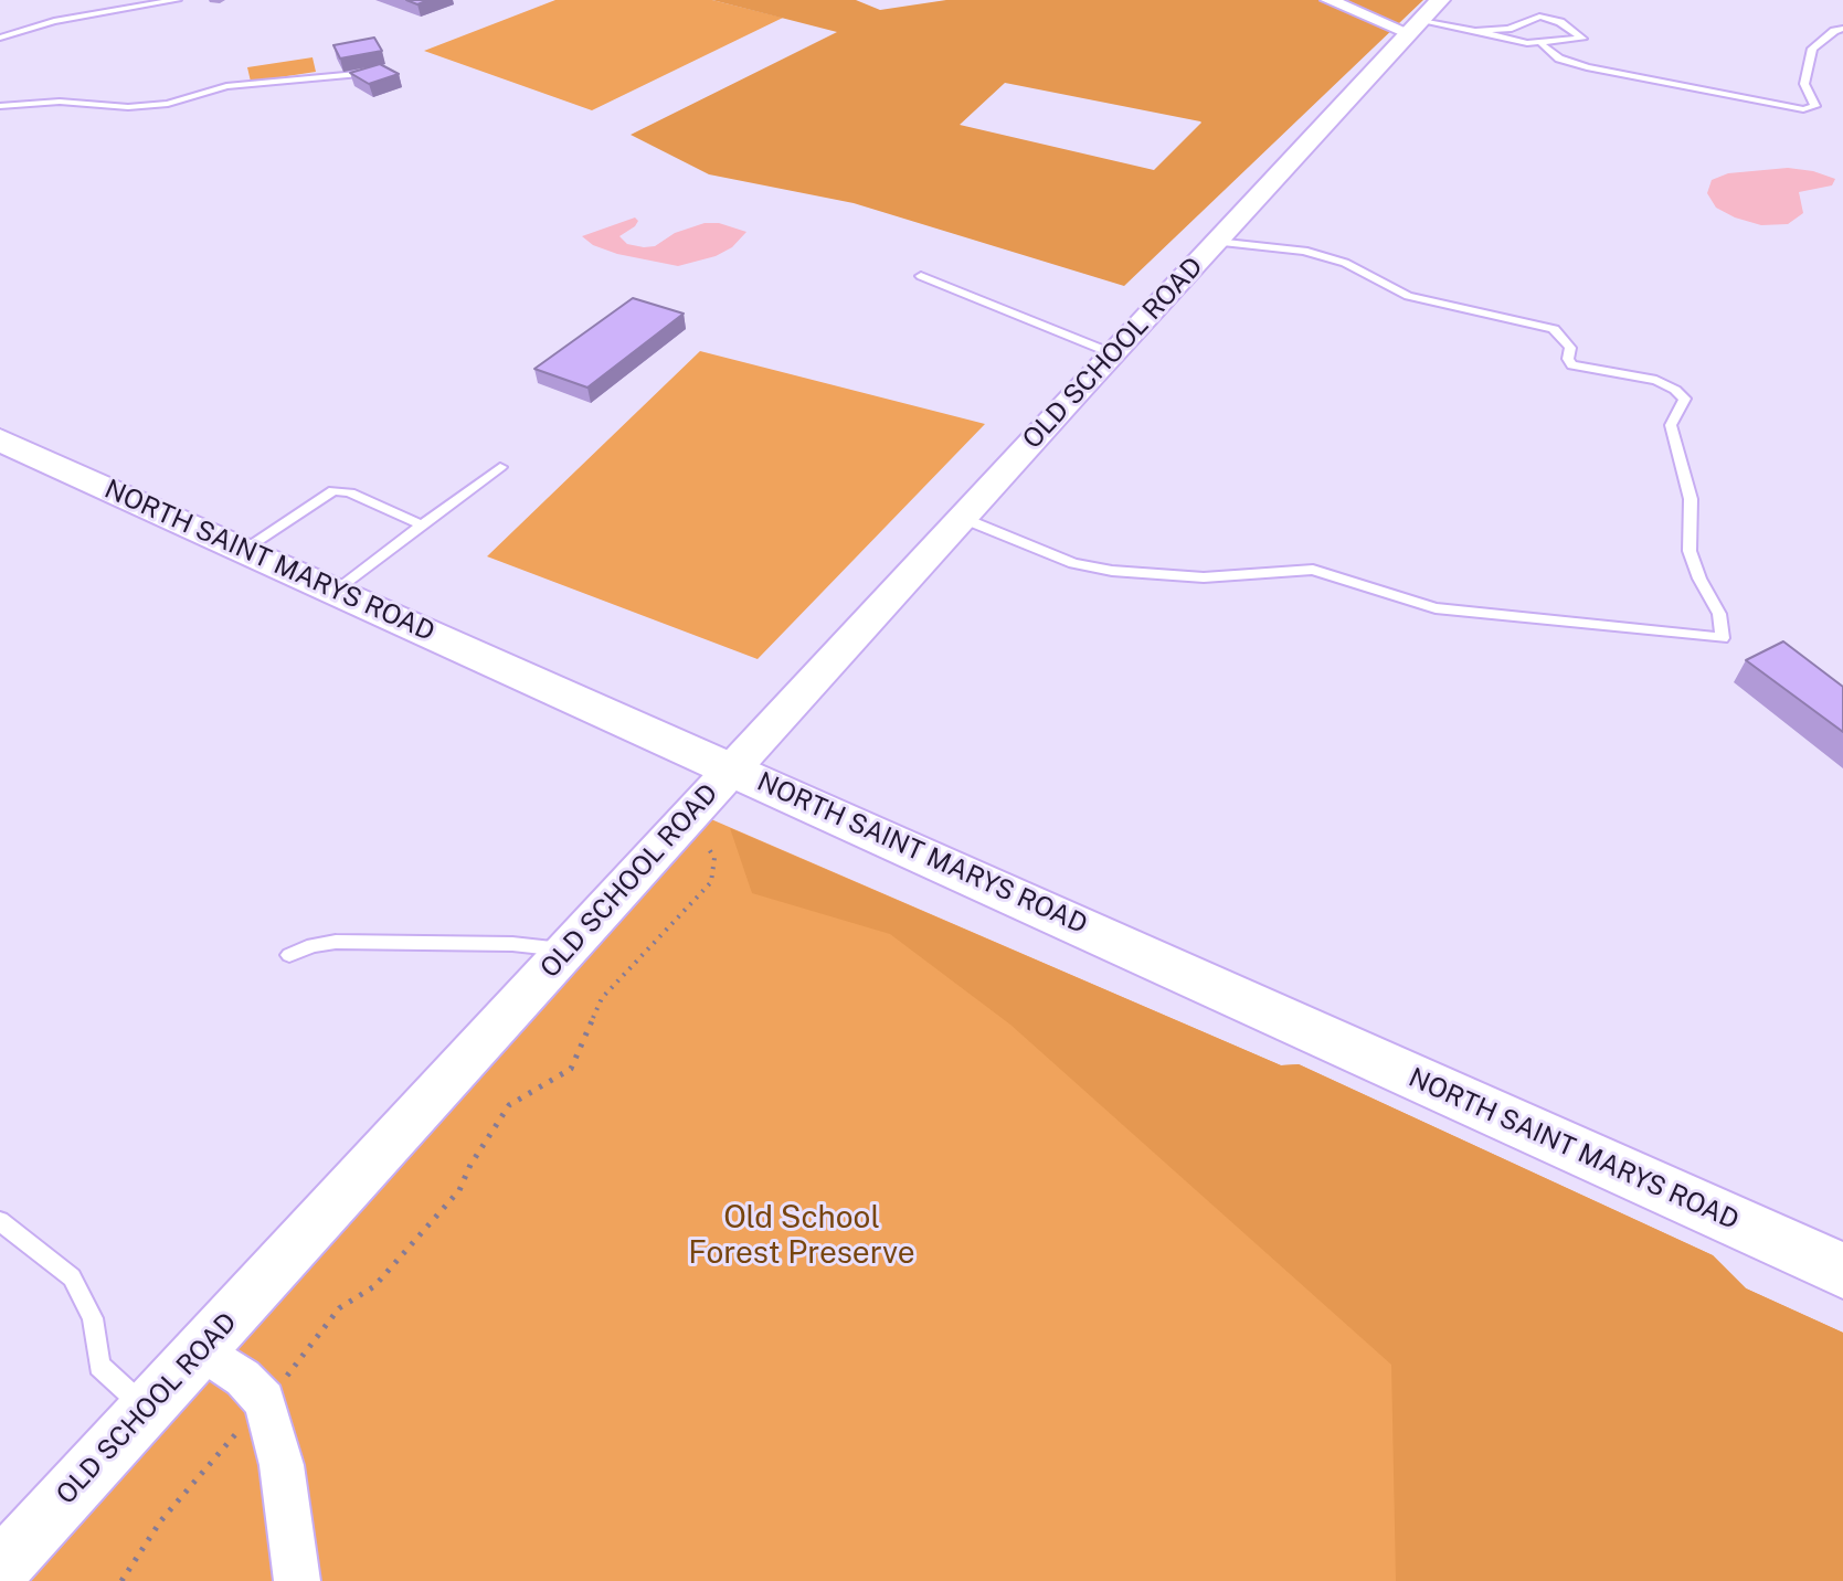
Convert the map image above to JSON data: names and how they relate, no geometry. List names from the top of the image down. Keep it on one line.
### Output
{"streets":{"main road":["NORTH SAINT MARYS ROAD"],"street":["OLD SCHOOL ROAD"]},"crossings":[["OLD SCHOOL ROAD","NORTH SAINT MARYS ROAD"]],"parks":["Old School Forest Preserve"]}
